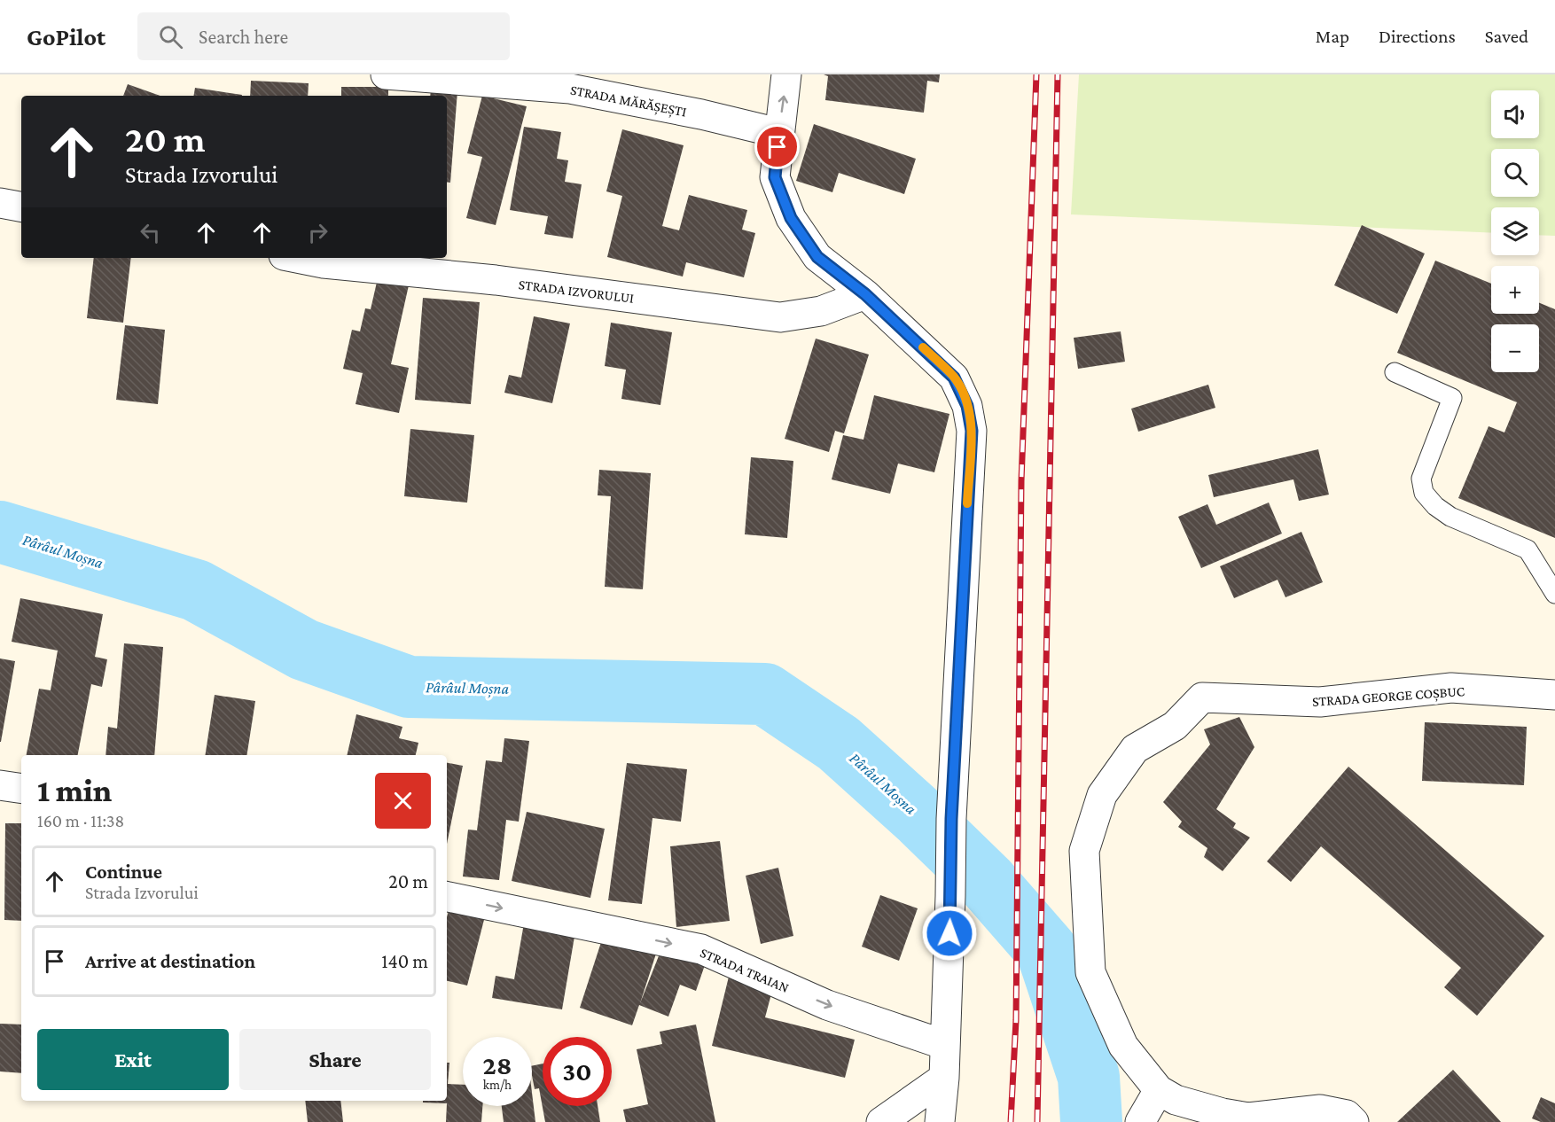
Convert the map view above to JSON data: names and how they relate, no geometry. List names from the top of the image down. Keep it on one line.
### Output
{"streets":{"street":["STRADA MĂRĂȘEȘTI","STRADA IZVORULUI","STRADA GEORGE COȘBUC","STRADA TRAIAN"]},"one_way":["STRADA TRAIAN"],"water":["Pârâul Moșna"],"page":{"header":"GoPilot","search":"Search here","nav":["Map","Directions","Saved"],"map_buttons":["+","−"],"turn":["20 m","Strada Izvorului"],"heading":["1 min","160 m · 11:38"],"list":[{"name":"Continue","note":"Strada Izvorului","value":"20 m"},{"name":"Arrive at destination","value":"140 m"}],"buttons":["Exit","Share"],"speed":"28 km/h","limit":"30"}}
